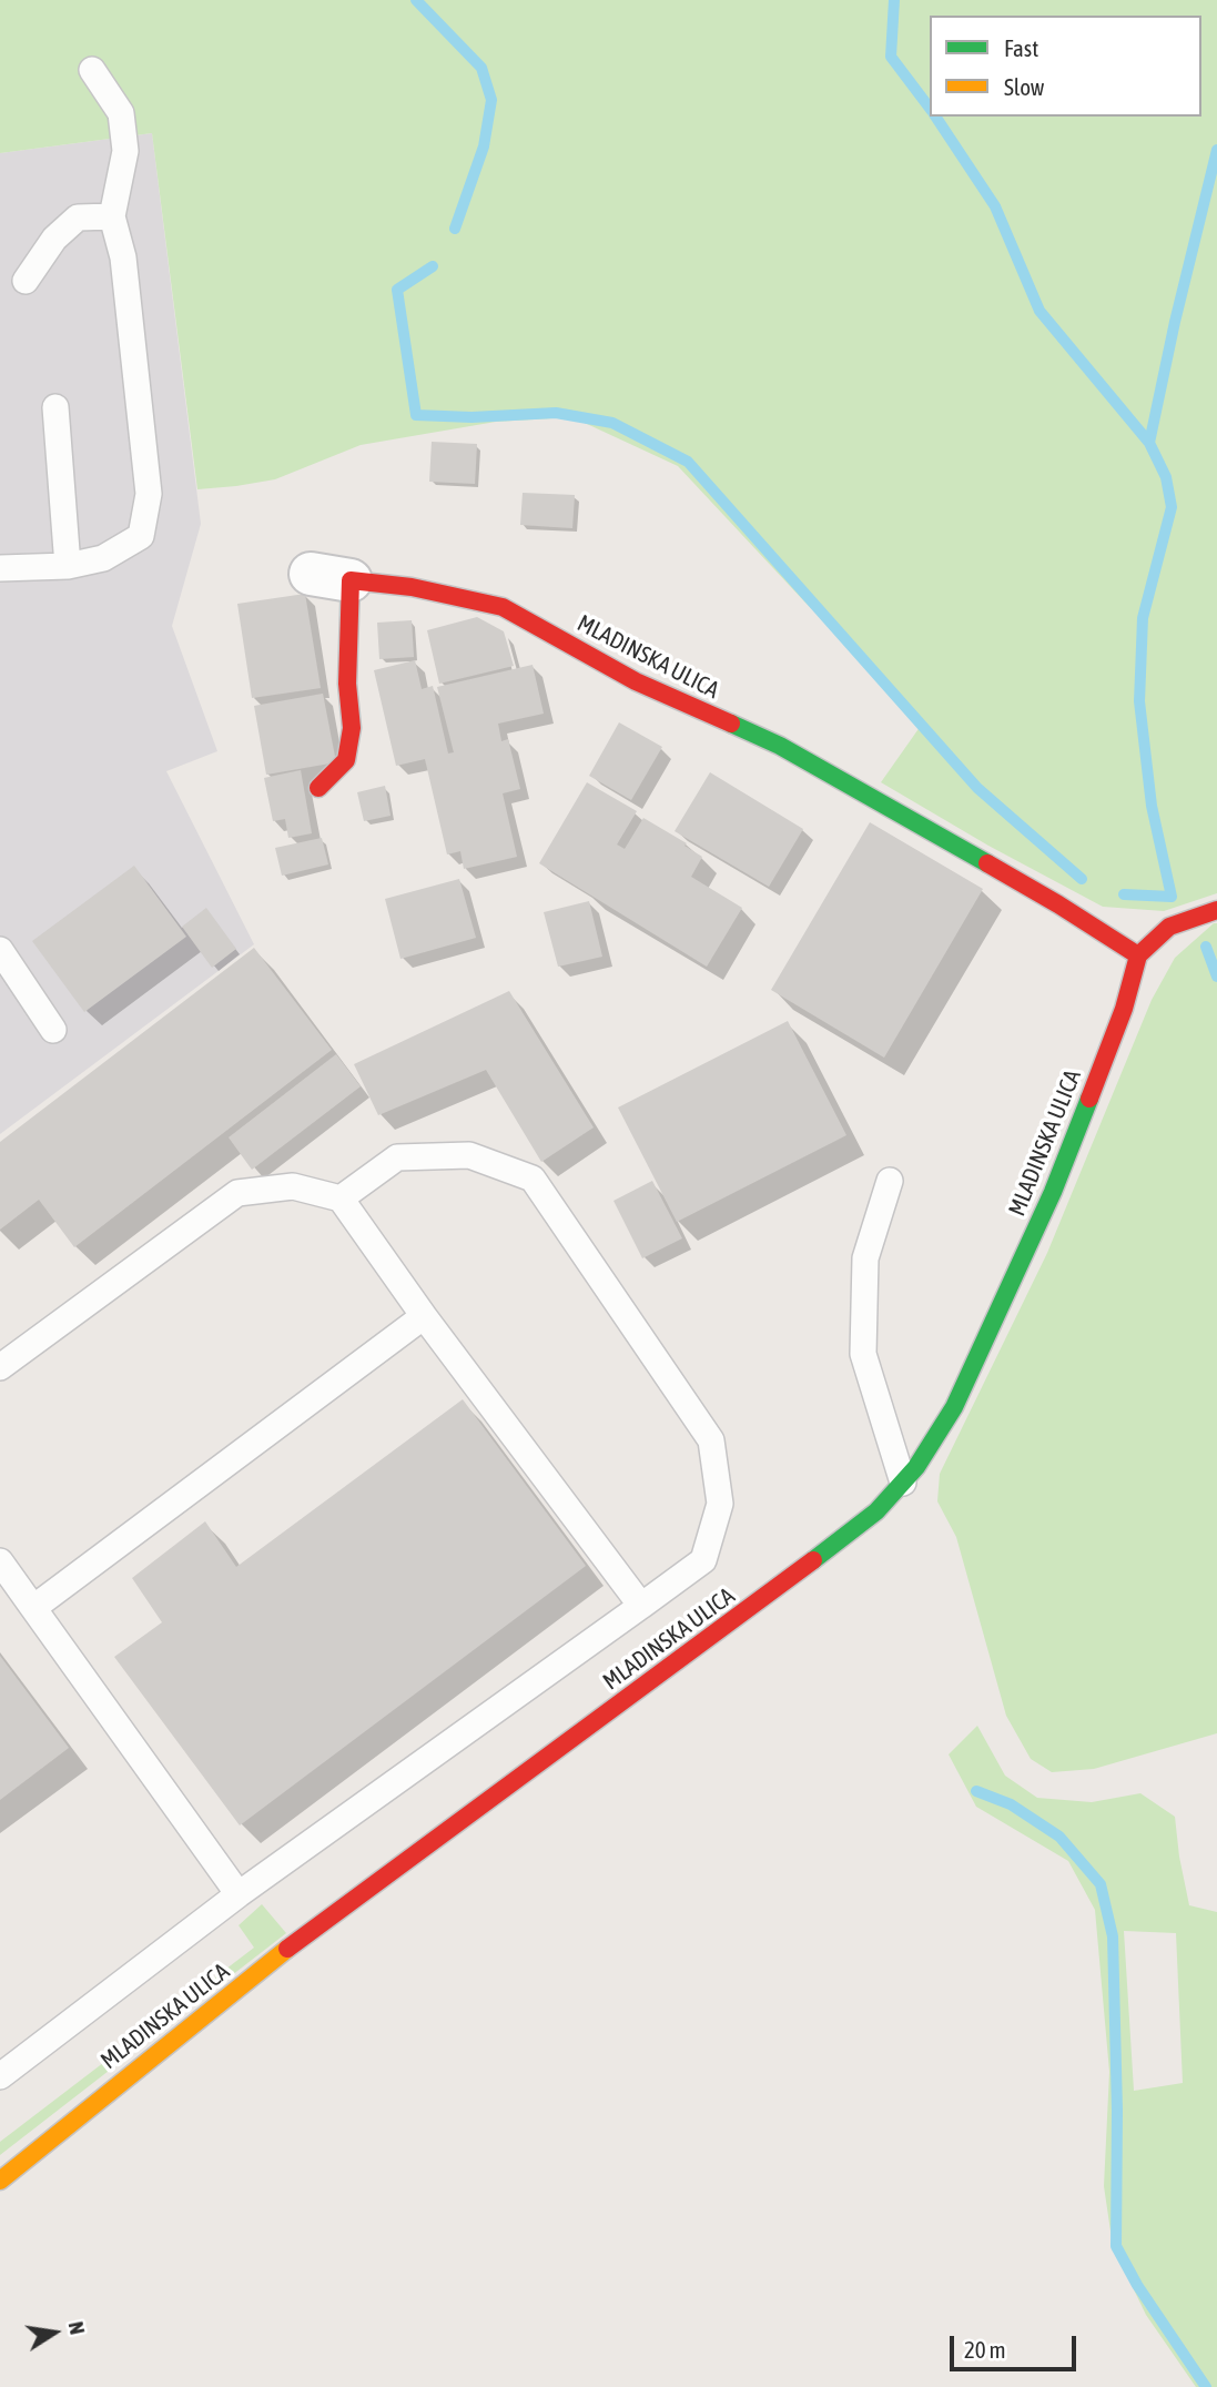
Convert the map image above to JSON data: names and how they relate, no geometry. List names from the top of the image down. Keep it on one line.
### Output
{"streets":{"street":["MLADINSKA ULICA"]},"legend":["Fast","Slow"],"scale_bar":"20 m","north":"right"}
